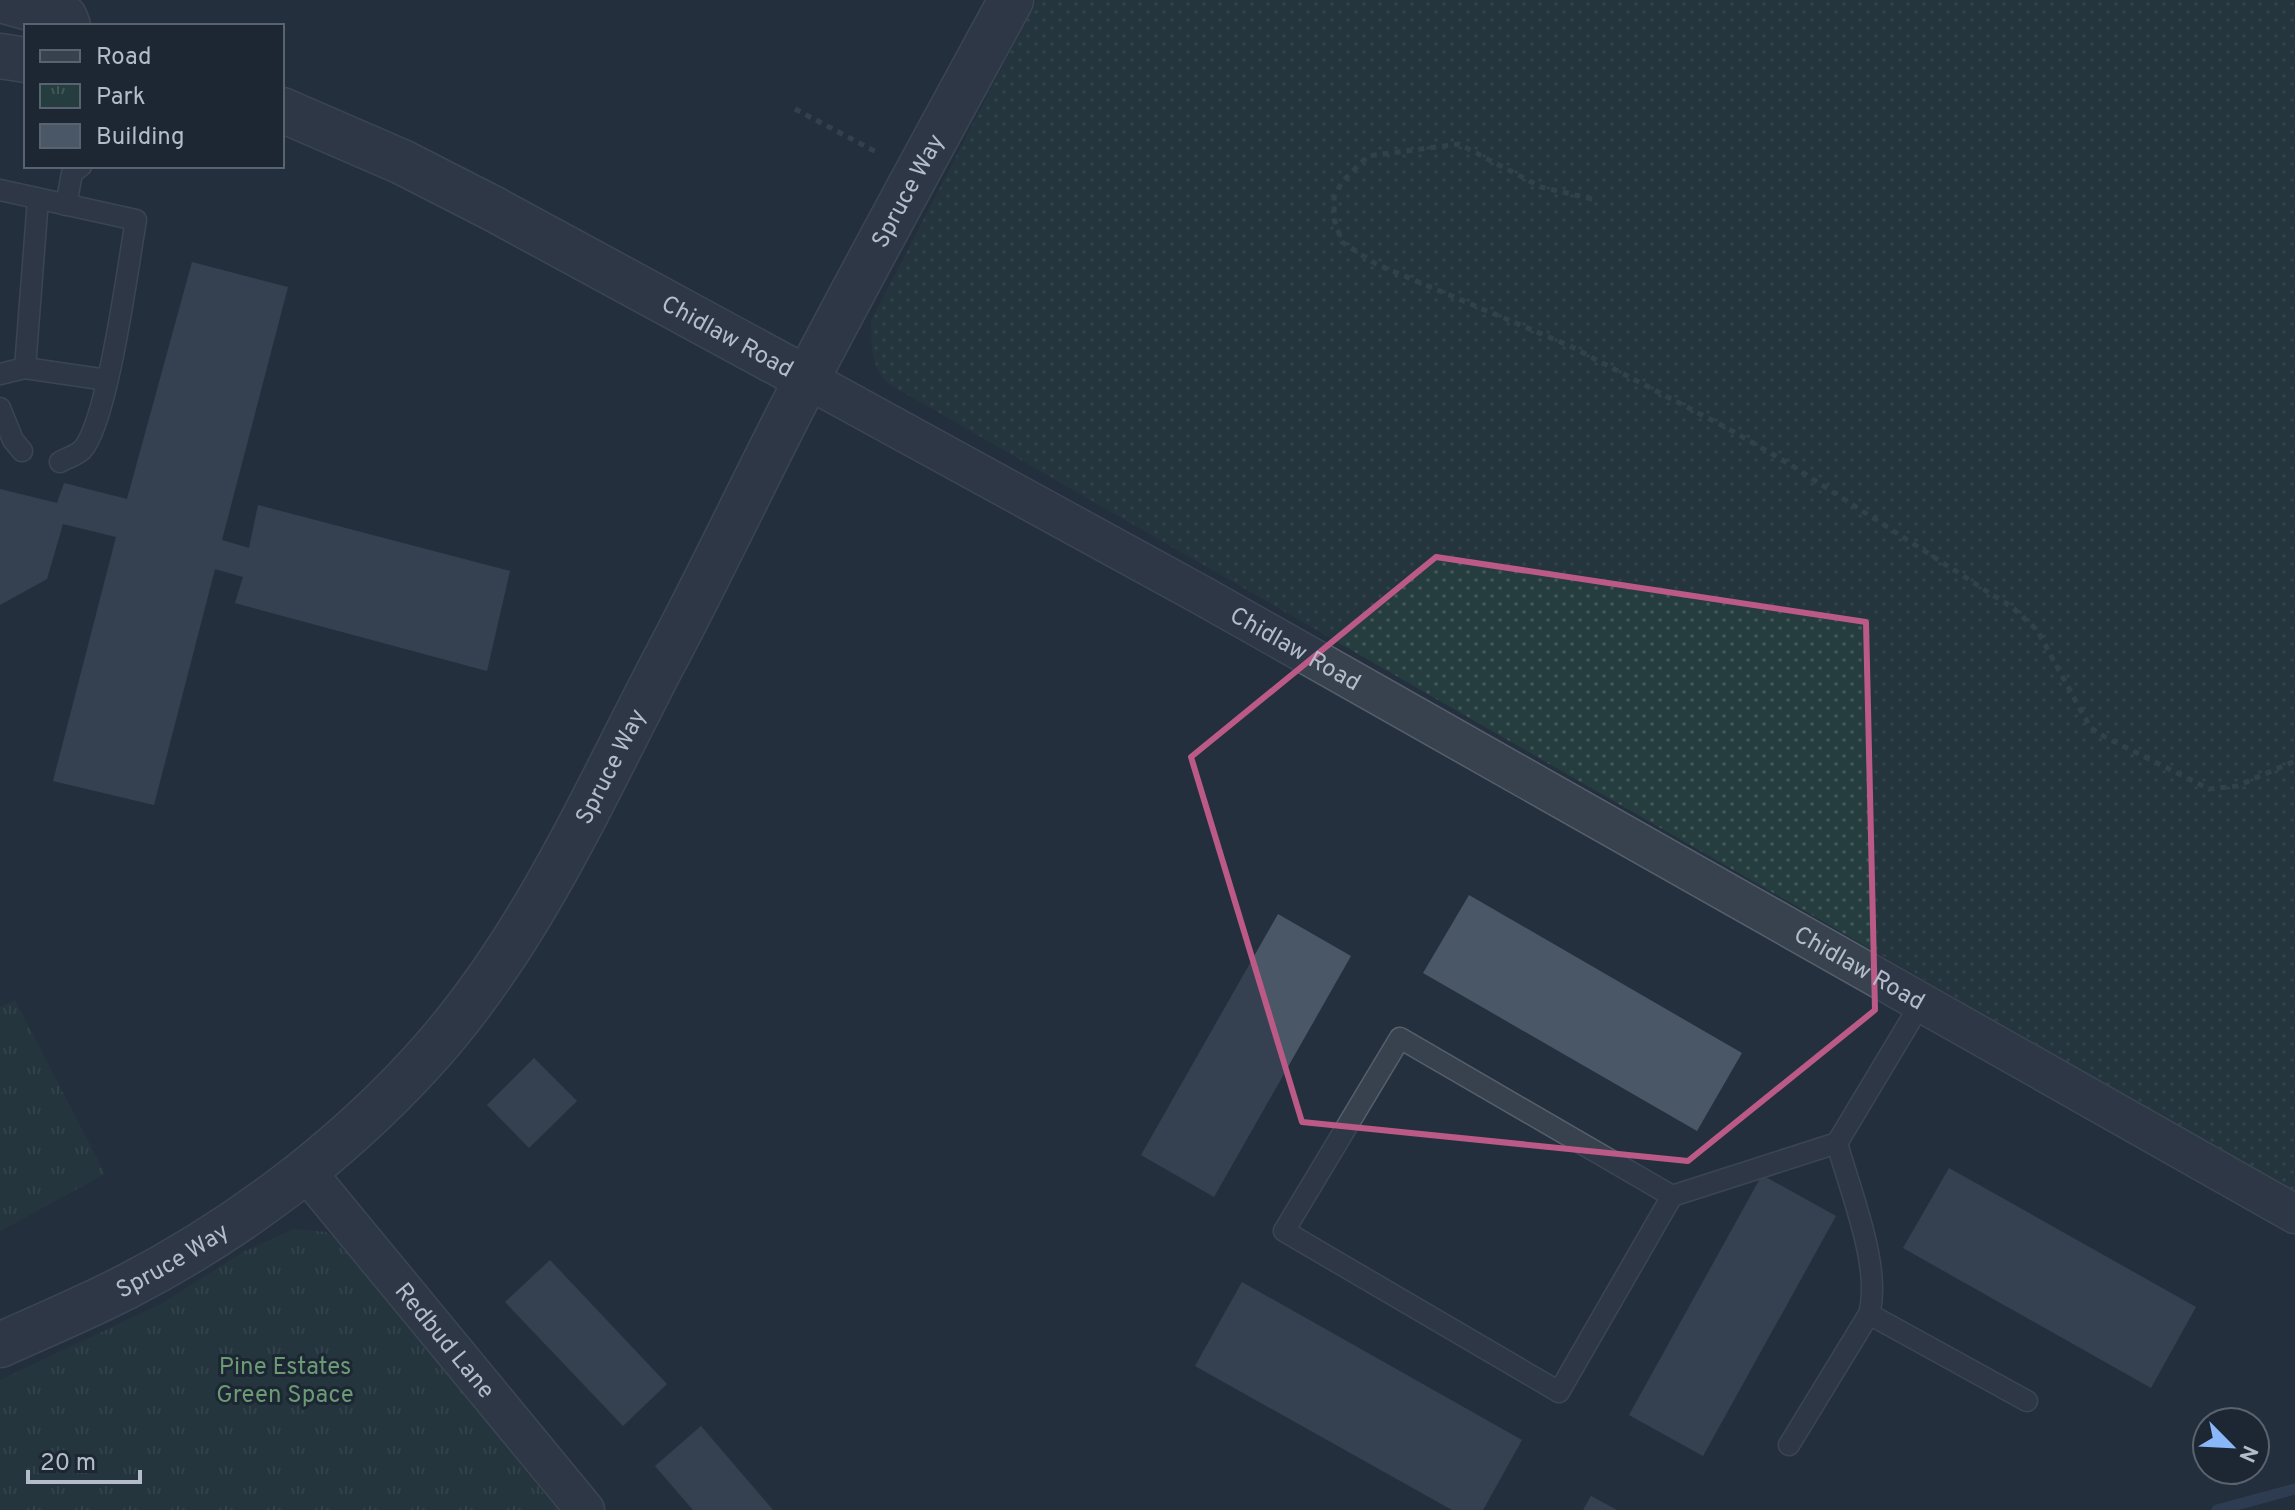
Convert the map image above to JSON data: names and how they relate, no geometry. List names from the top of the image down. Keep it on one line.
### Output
{"streets":{"street":["Spruce Way","Chidlaw Road","Redbud Lane"]},"crossings":[["Spruce Way","Chidlaw Road"],["Spruce Way","Redbud Lane"]],"parks":["Pine Estates Green Space"],"legend":["Road","Park","Building"],"scale_bar":"20 m","north":"bottom right"}
